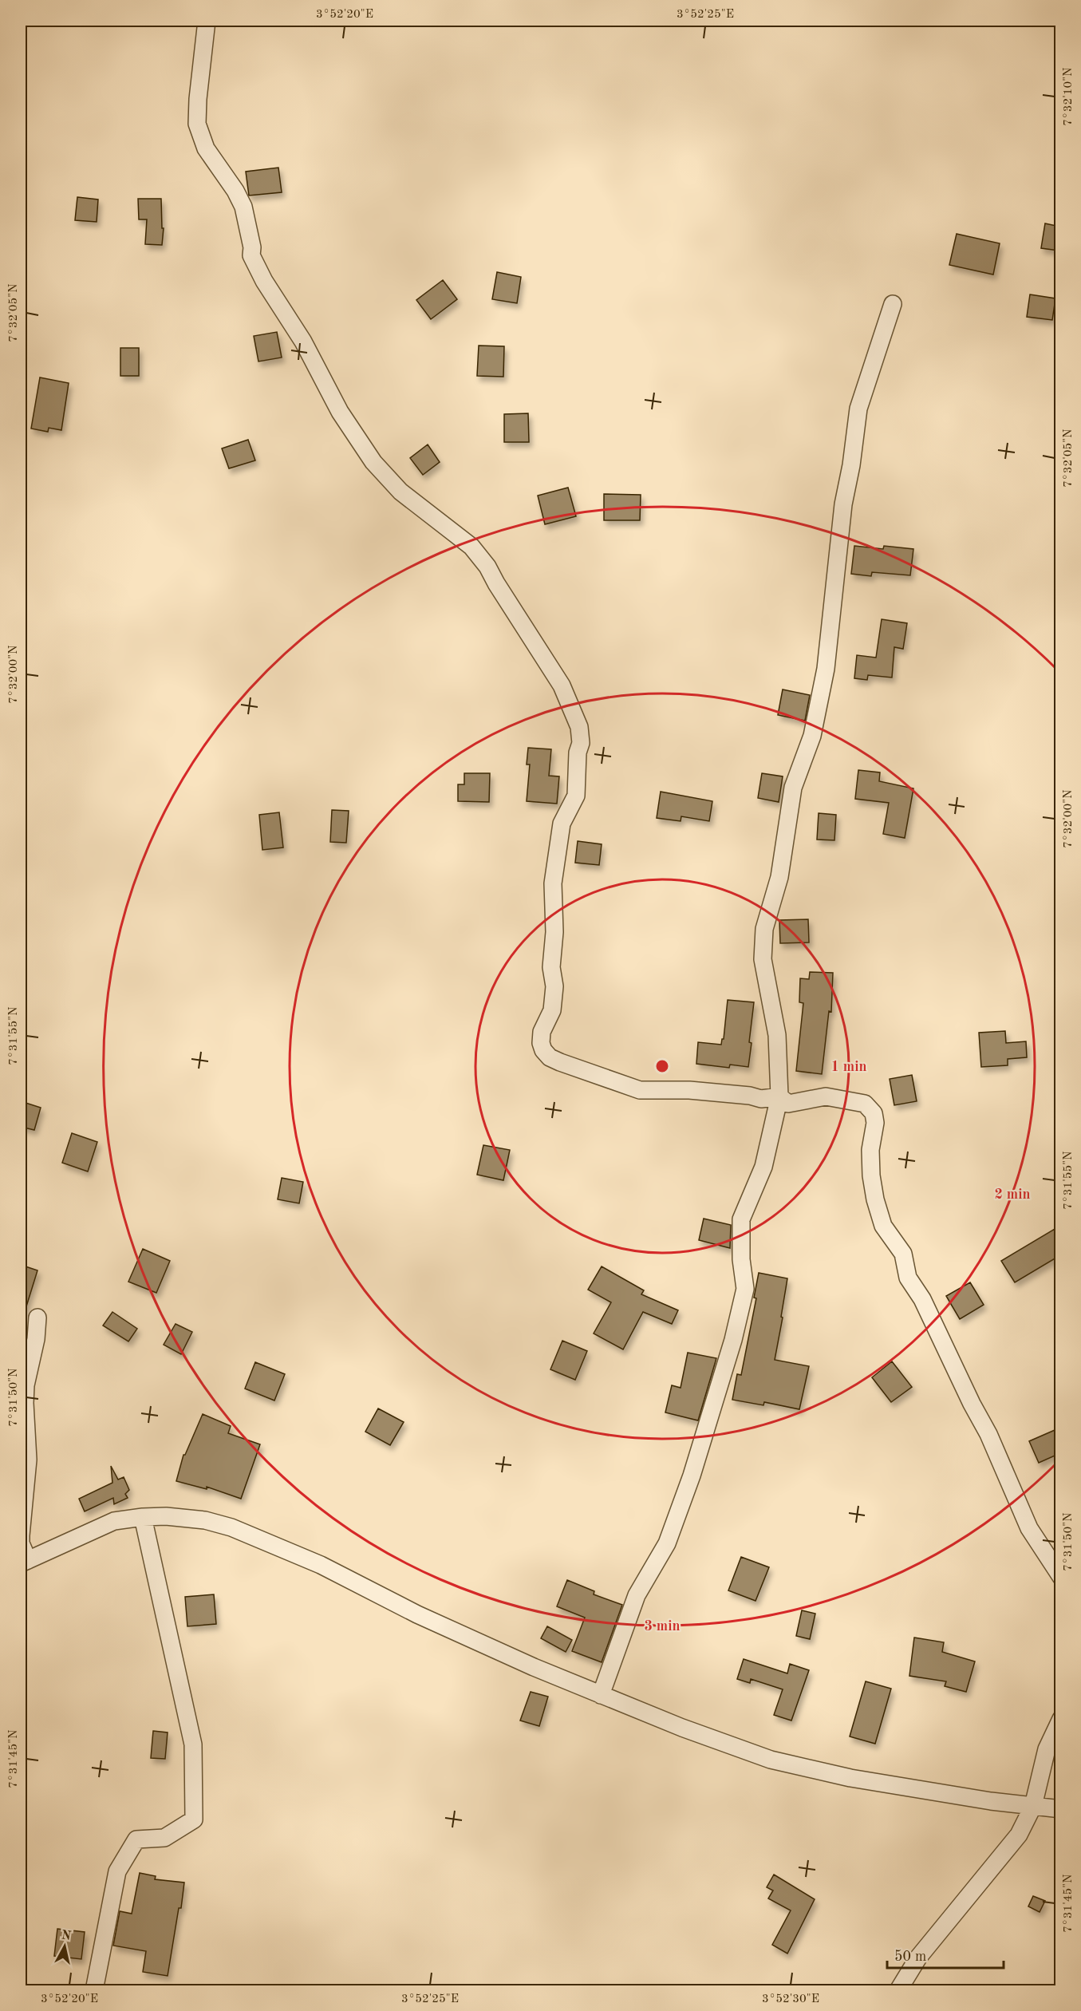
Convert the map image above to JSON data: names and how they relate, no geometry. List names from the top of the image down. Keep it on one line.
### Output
{"scale_bar":"50 m","north":"top","coordinates":["3°52'20\"E","3°52'25\"E","7°32'10\"N","7°32'05\"N","7°32'00\"N","7°31'55\"N","7°31'50\"N","7°31'45\"N","3°52'30\"E"],"rings":["1 min","2 min","3 min"]}
